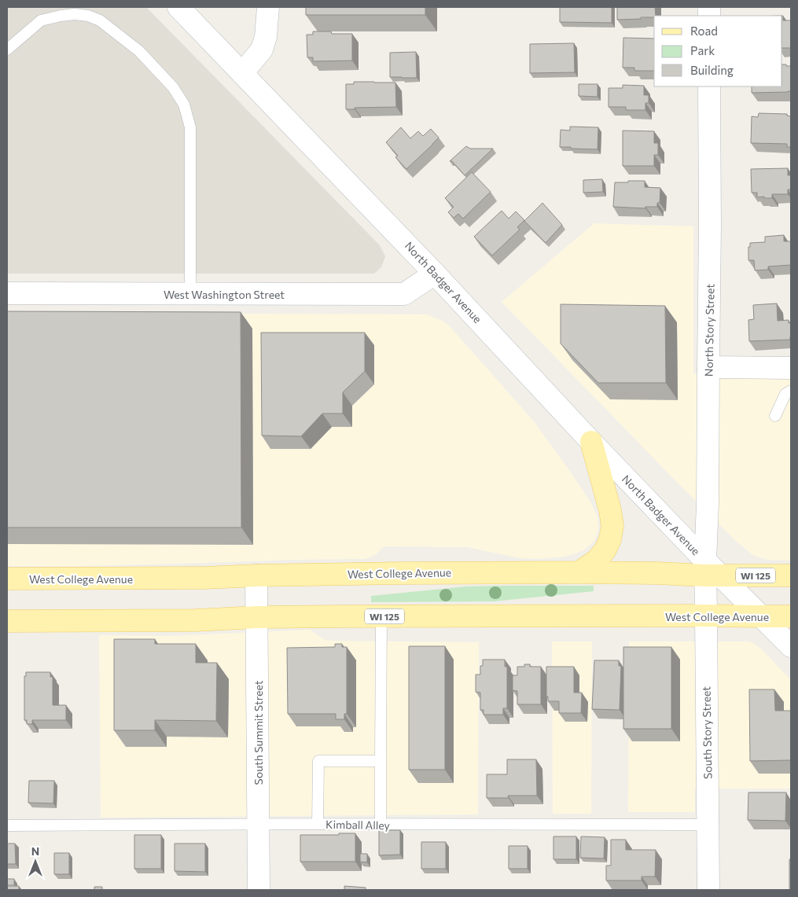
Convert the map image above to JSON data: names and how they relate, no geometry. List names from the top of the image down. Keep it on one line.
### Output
{"streets":{"main road":["West College Avenue","WI 125"],"street":["North Badger Avenue","West Washington Street","North Story Street","South Summit Street","South Story Street"],"lane":["Kimball Alley"]},"crossings":[["North Badger Avenue","West Washington Street"],["North Badger Avenue","North Story Street"],["North Badger Avenue","West College Avenue"],["North Badger Avenue","South Story Street"],["North Story Street","West College Avenue"],["North Story Street","South Story Street"],["West College Avenue","South Summit Street"],["West College Avenue","South Story Street"],["South Summit Street","Kimball Alley"],["South Story Street","Kimball Alley"]],"legend":["Road","Park","Building"],"north":"top"}
